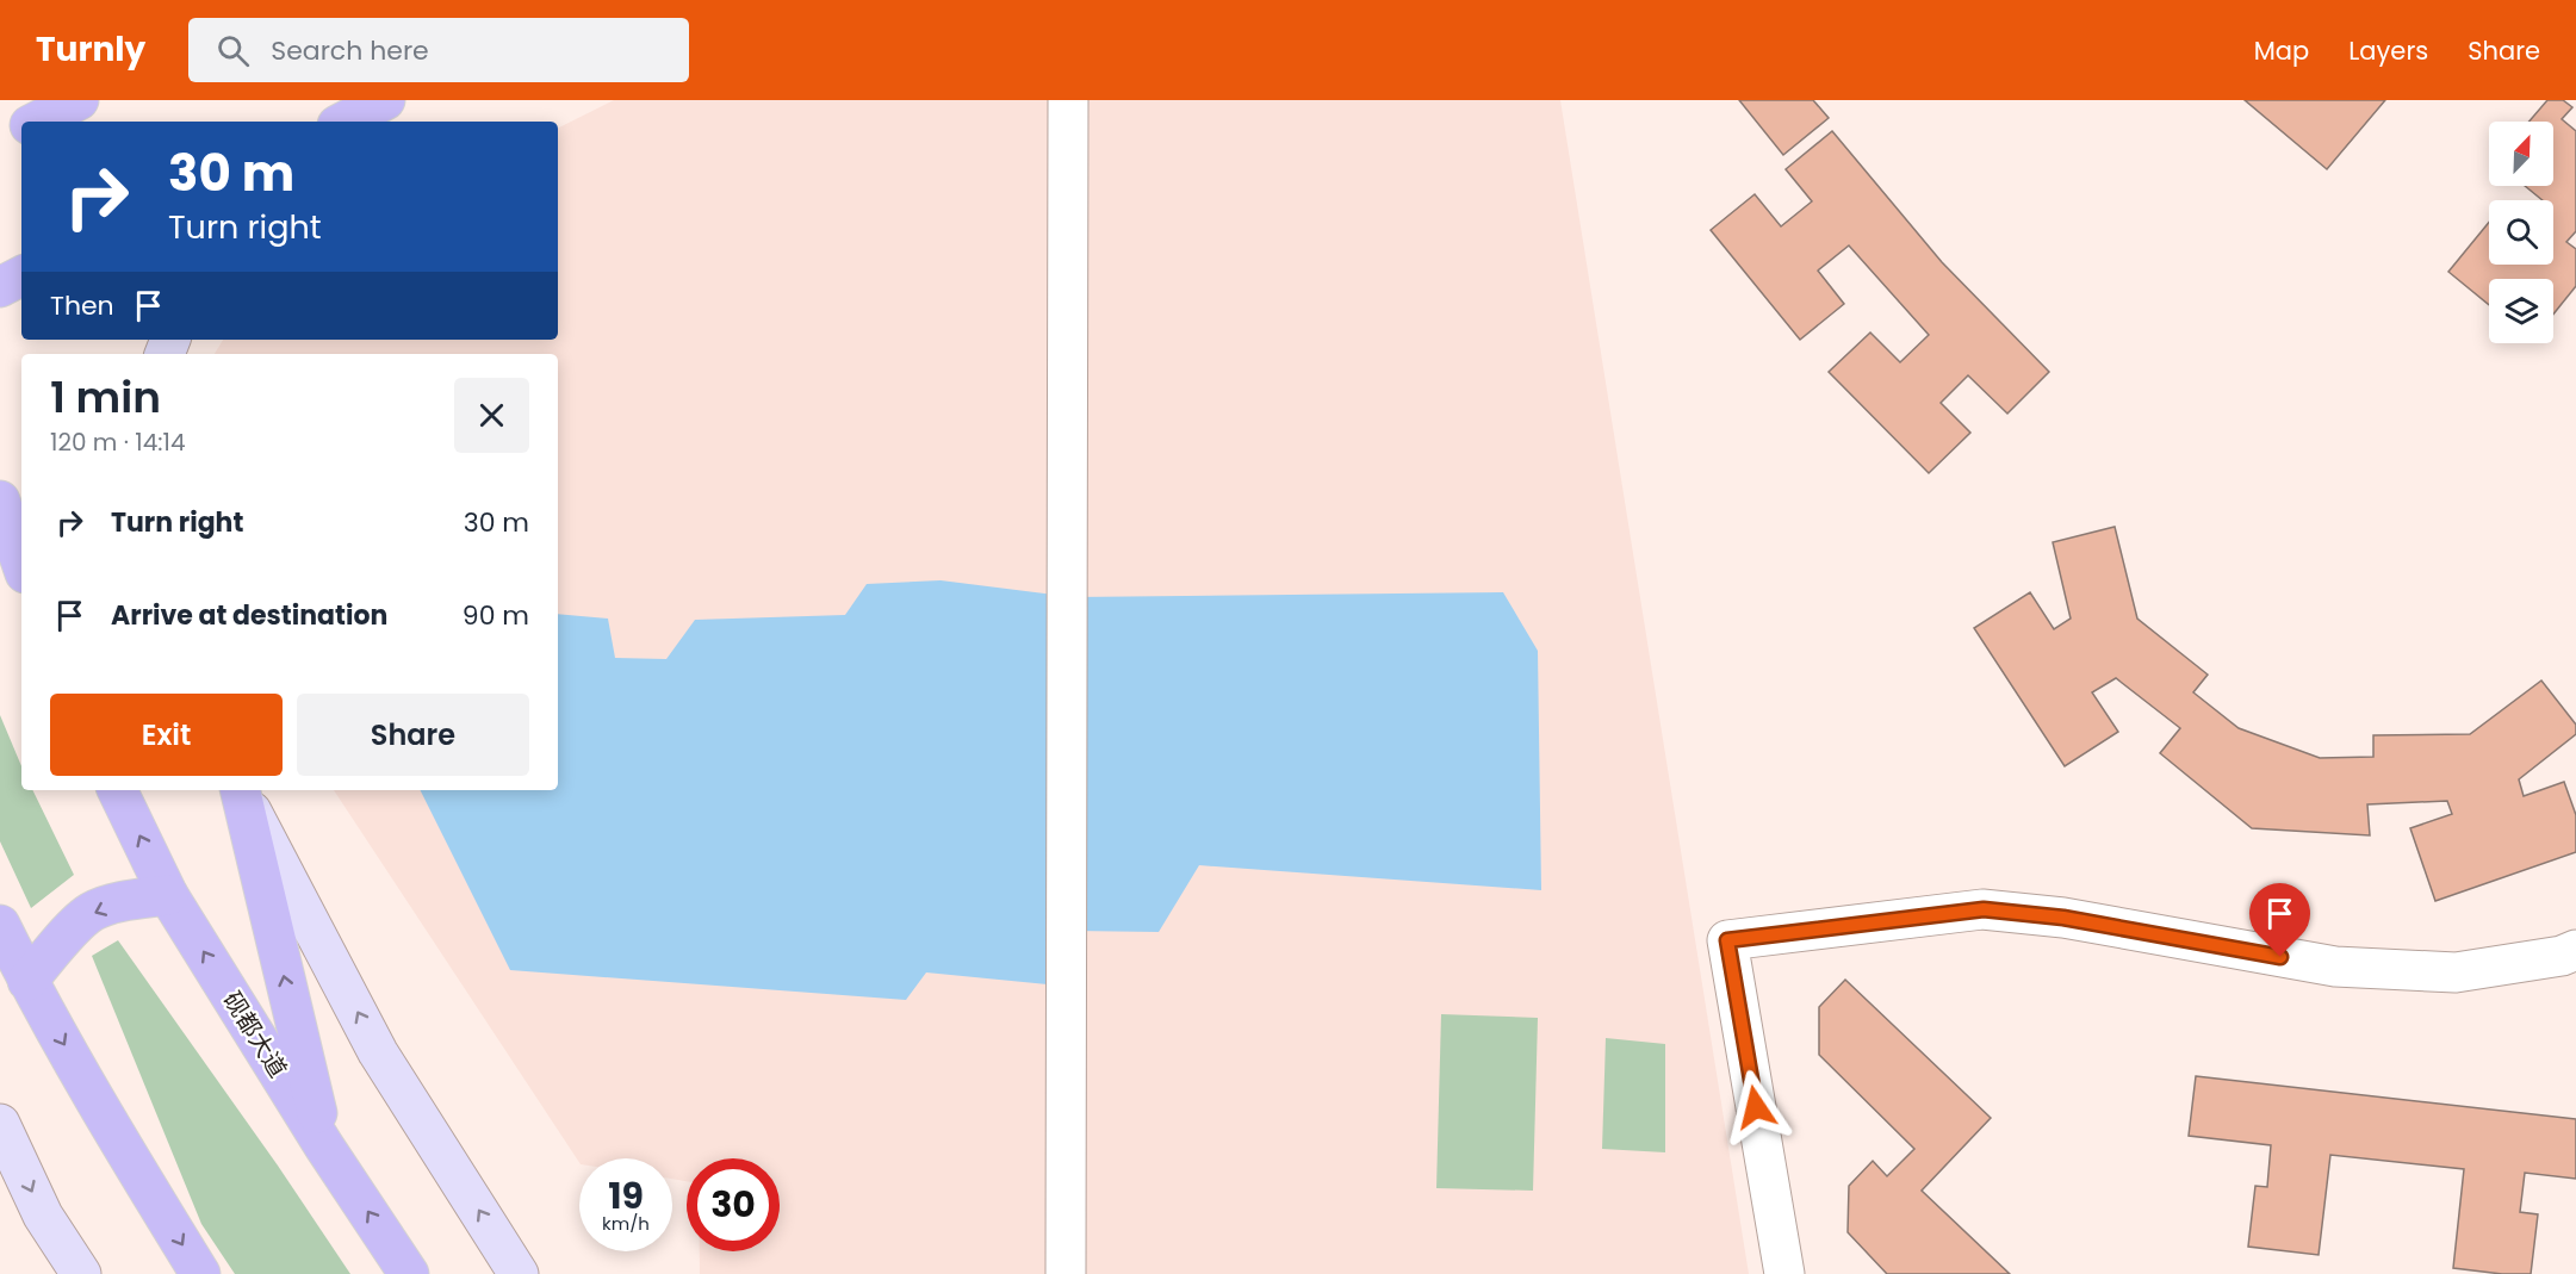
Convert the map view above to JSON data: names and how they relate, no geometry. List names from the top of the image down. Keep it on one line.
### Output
{"streets":{"main road":["砚都大道"]},"north":"top right","page":{"header":"Turnly","search":"Search here","nav":["Map","Layers","Share"],"turn":["30 m","Turn right"],"then":"Then","heading":["1 min","120 m · 14:14"],"list":[{"name":"Turn right","value":"30 m"},{"name":"Arrive at destination","value":"90 m"}],"buttons":["Exit","Share"],"speed":"19 km/h","limit":"30"}}
